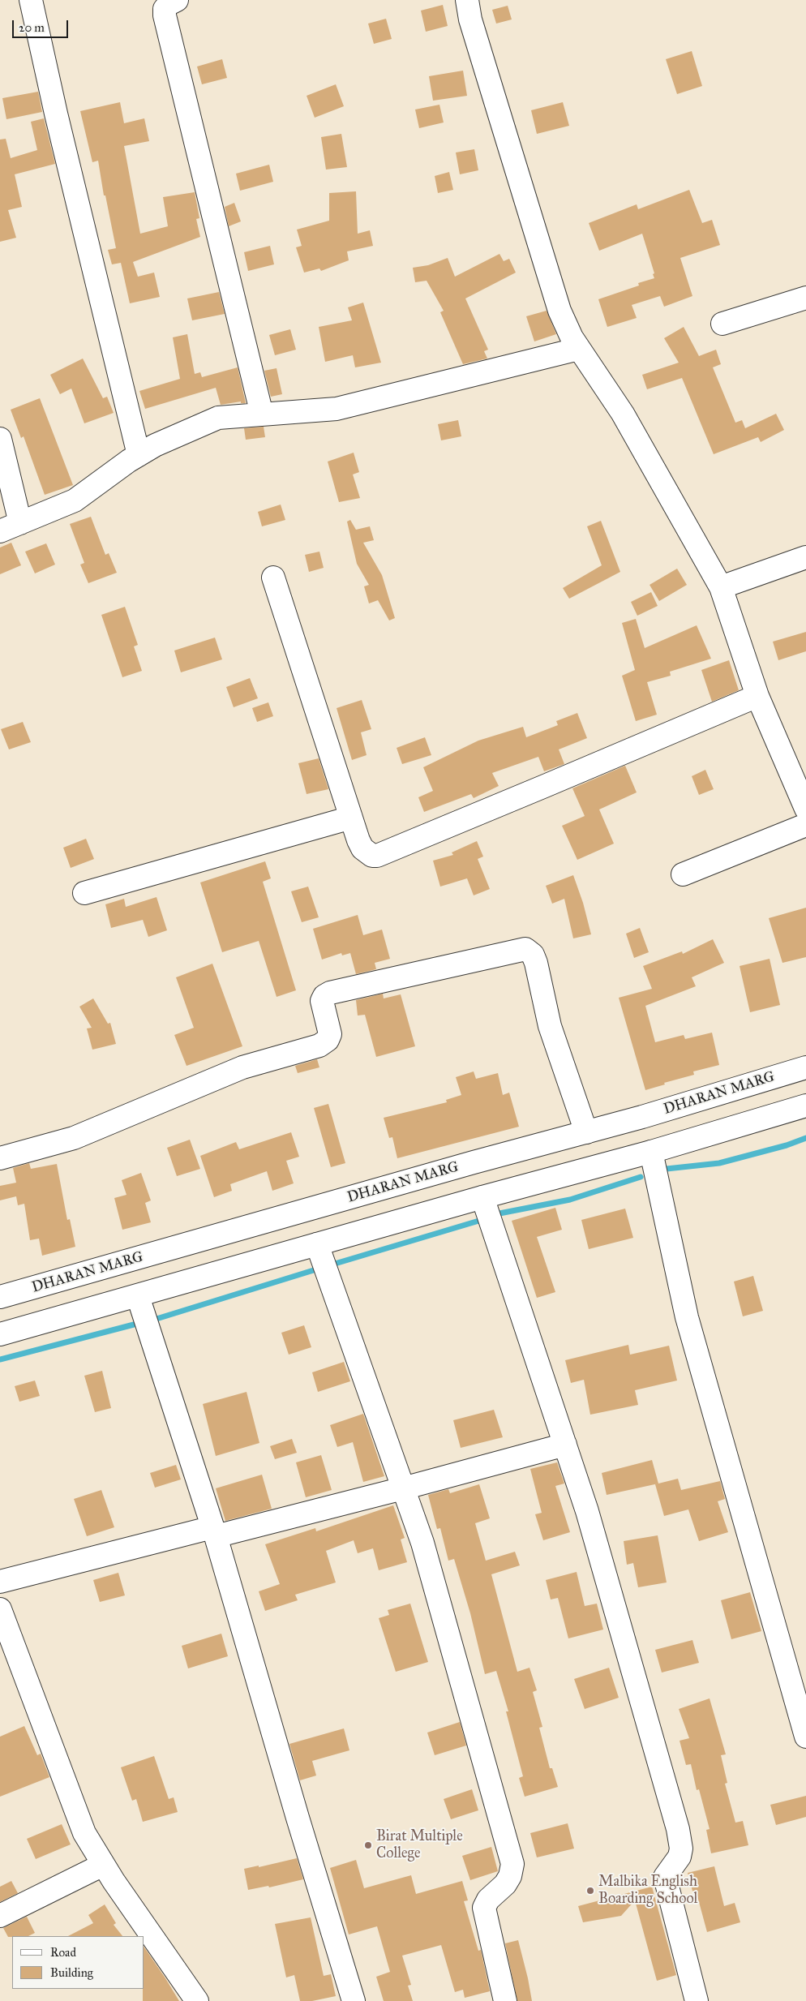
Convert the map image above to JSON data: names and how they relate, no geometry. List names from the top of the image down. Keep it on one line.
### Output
{"streets":{"street":["DHARAN MARG"]},"places":["Birat Multiple College","Malbika English Boarding School"],"legend":["Road","Building"],"scale_bar":"20 m"}
